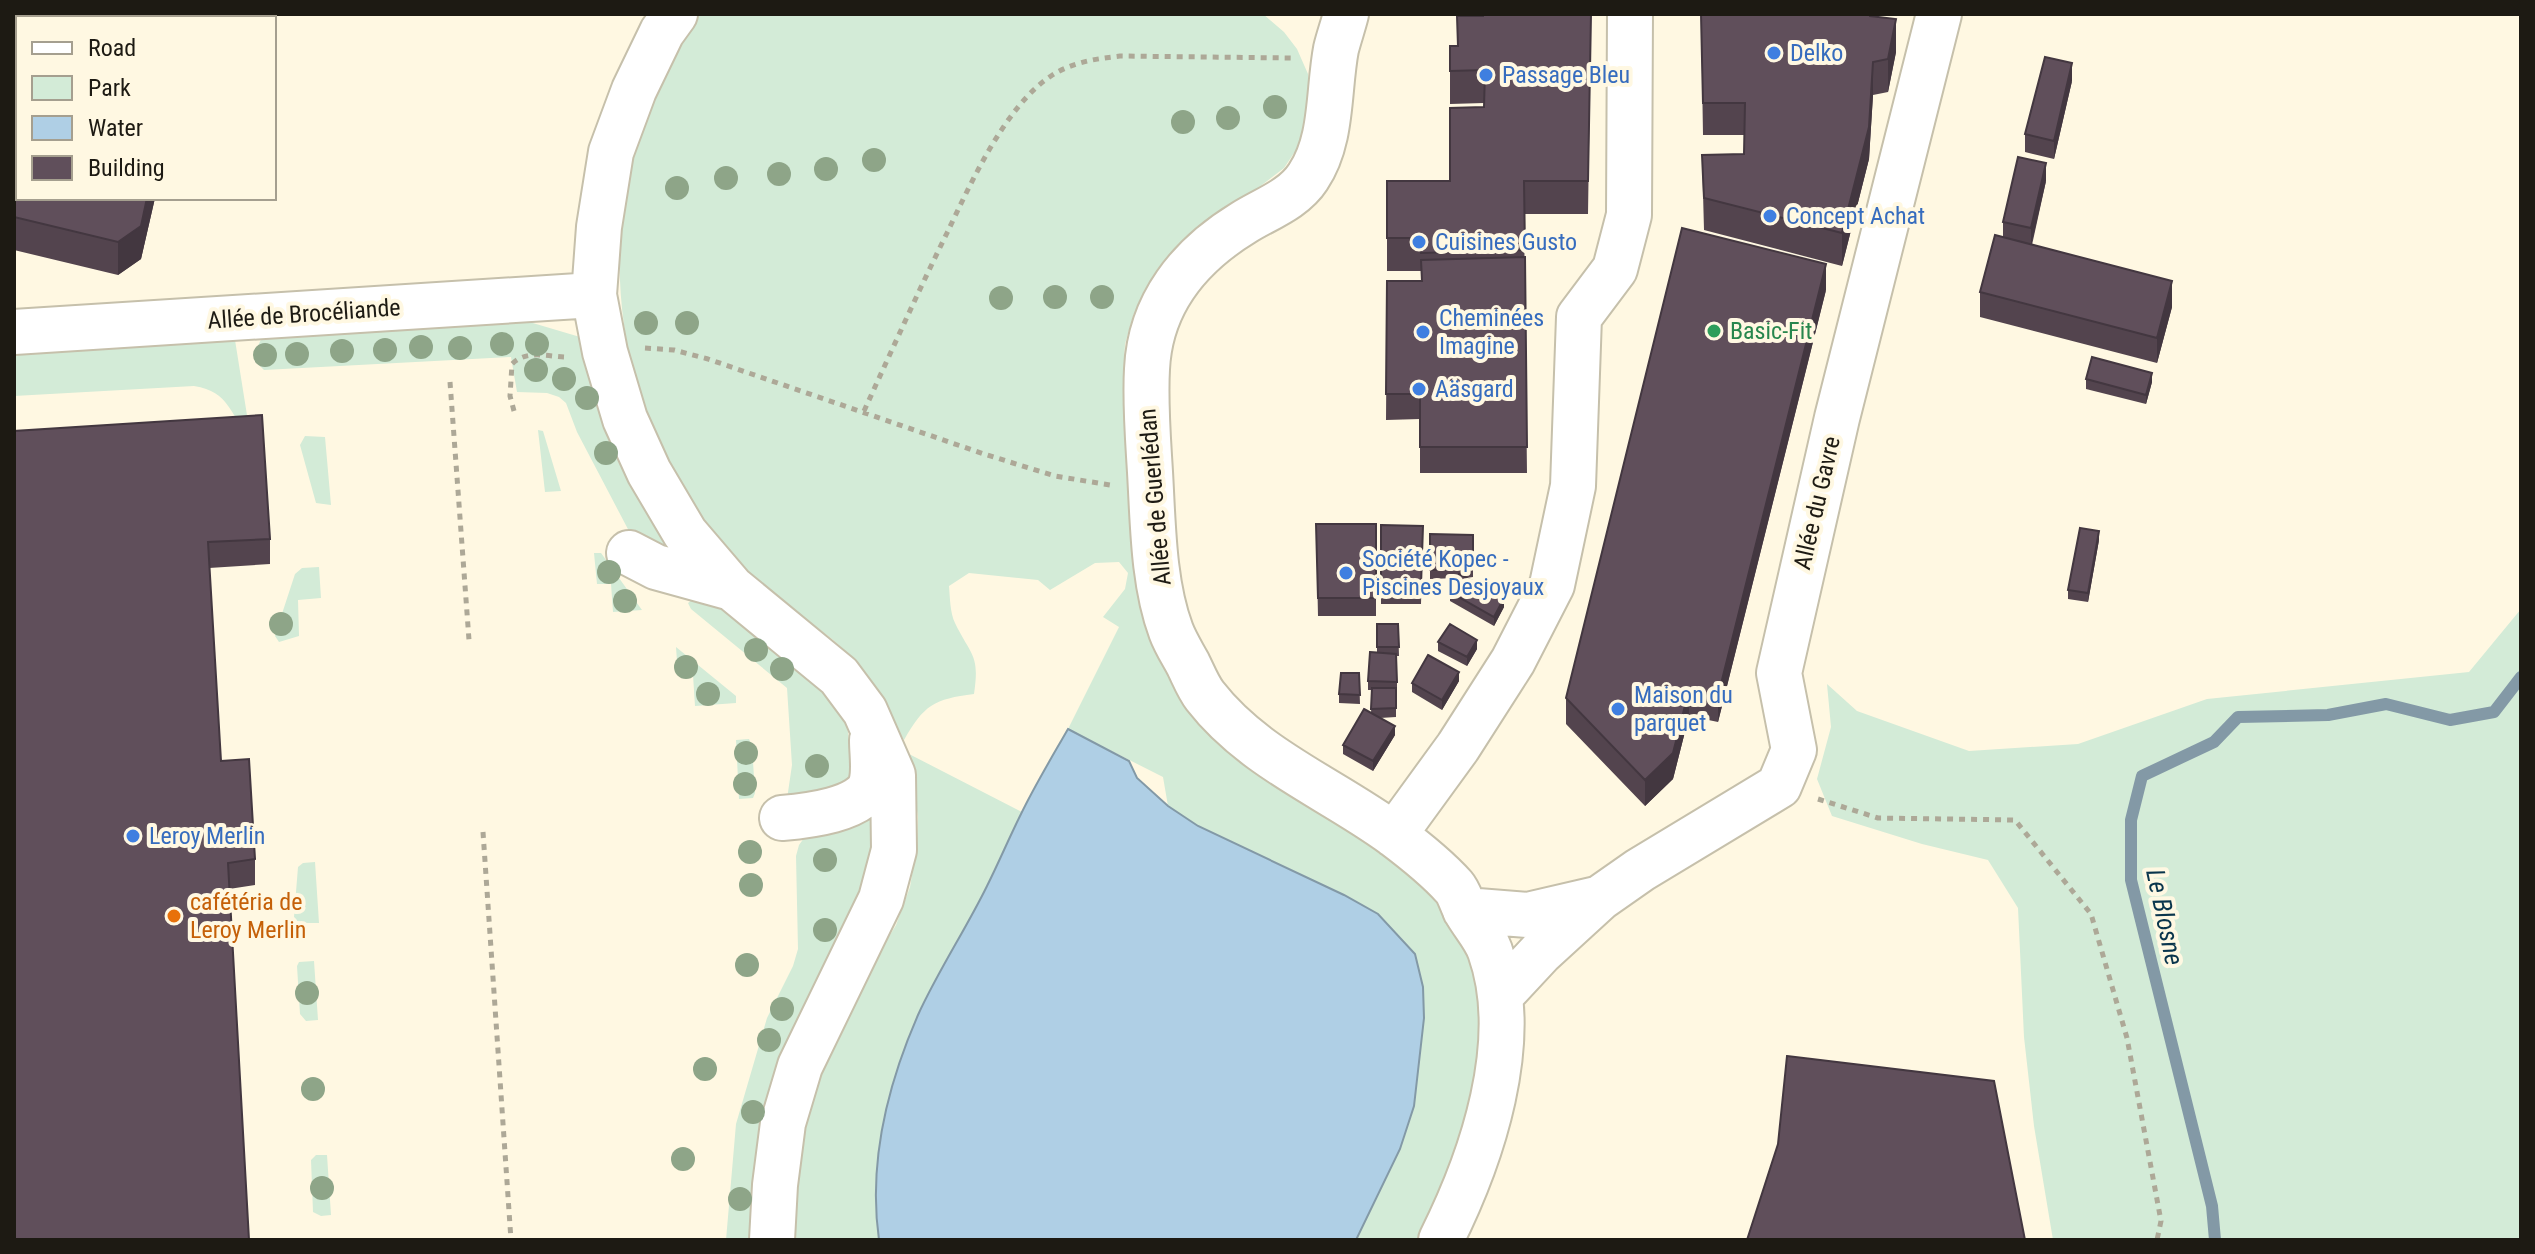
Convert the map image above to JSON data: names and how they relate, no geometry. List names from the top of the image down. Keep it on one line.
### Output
{"streets":{"street":["Allée de Brocéliande","Allée de Guerlédan","Allée du Gavre"]},"water":["Le Blosne"],"places":["Delko","Passage Bleu","Concept Achat","Cuisines Gusto","Basic-Fit","Cheminées Imagine","Aäsgard","Société Kopec - Piscines Desjoyaux","Maison du parquet","Leroy Merlin","cafétéria de Leroy Merlin"],"legend":["Road","Park","Water","Building"]}
